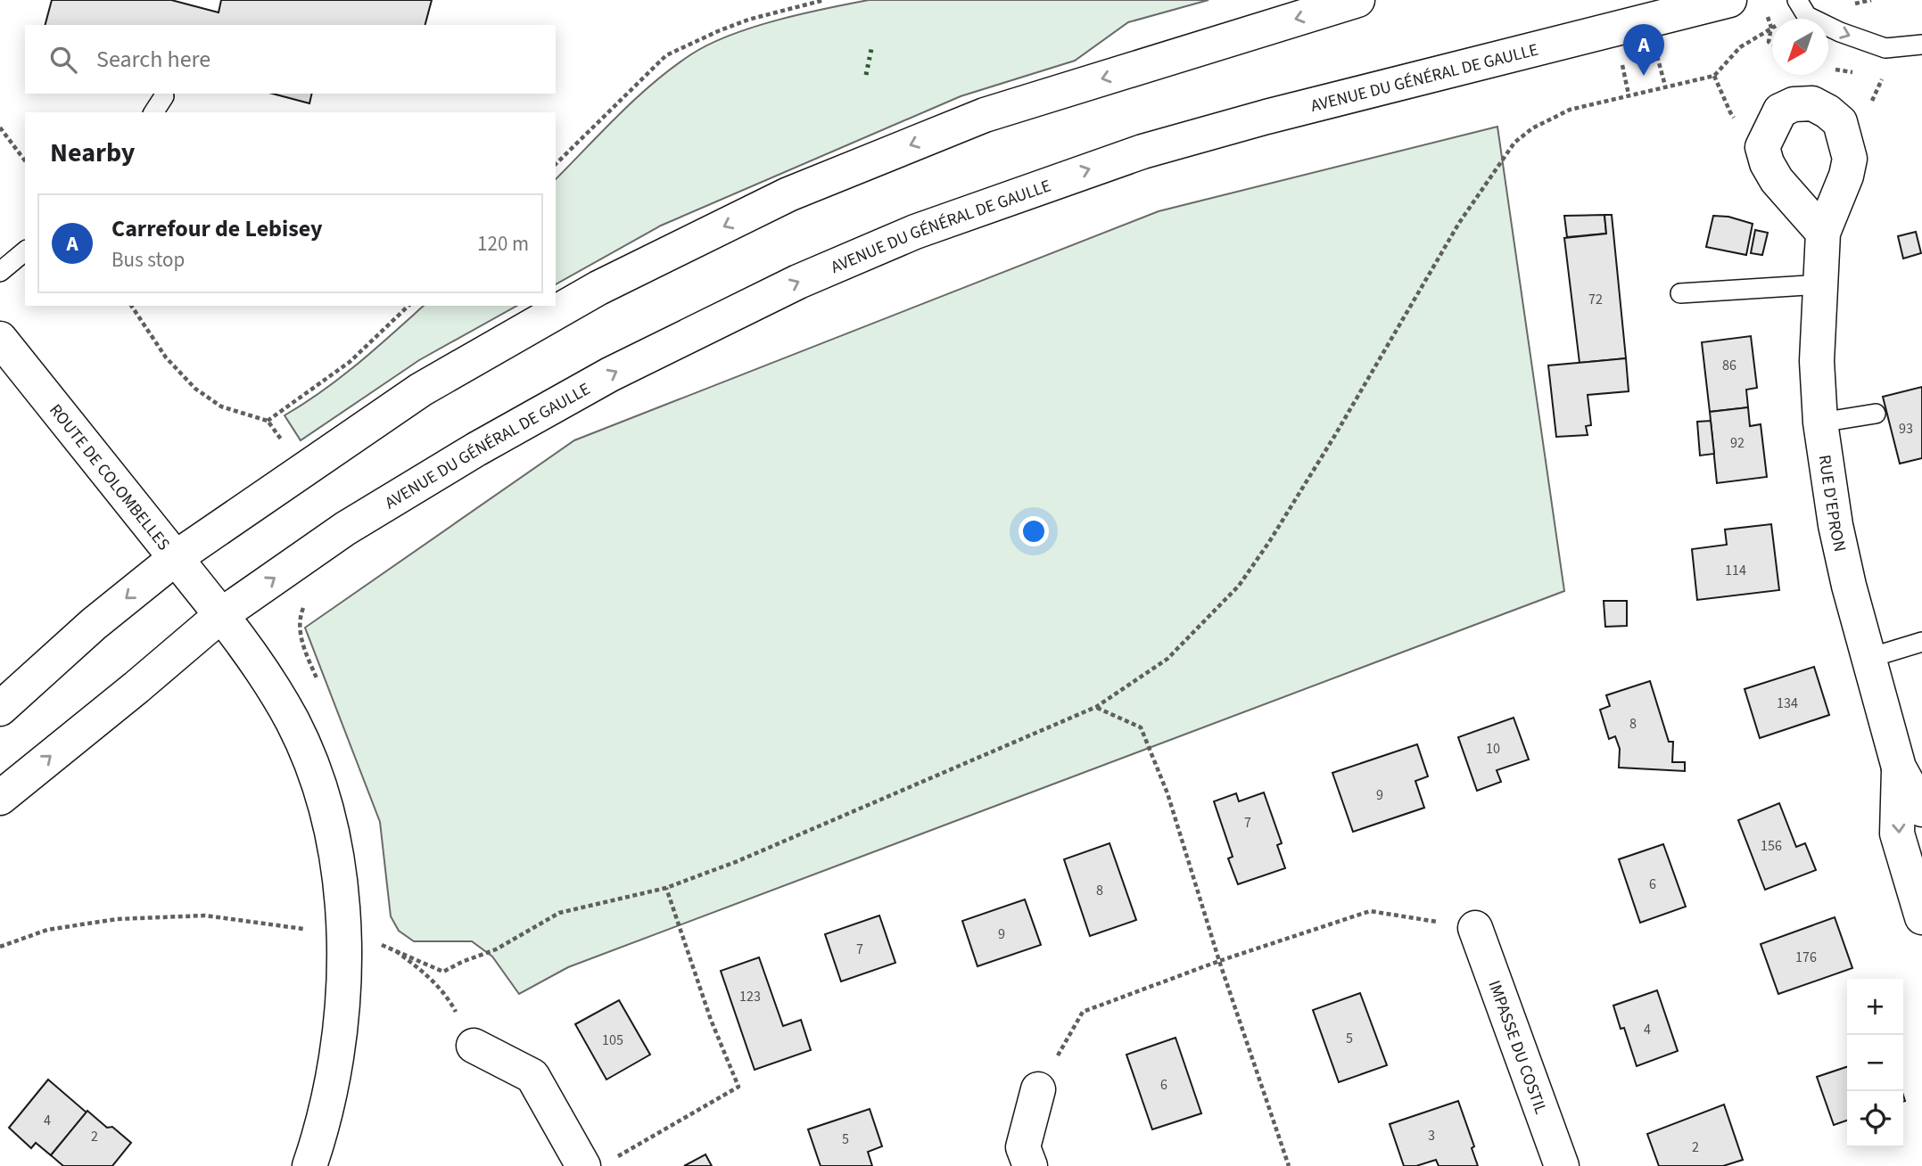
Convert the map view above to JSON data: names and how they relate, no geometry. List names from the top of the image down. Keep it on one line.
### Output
{"streets":{"main road":["AVENUE DU GÉNÉRAL DE GAULLE","ROUTE DE COLOMBELLES","RUE D'EPRON","IMPASSE DU COSTIL"]},"crossings":[["AVENUE DU GÉNÉRAL DE GAULLE","ROUTE DE COLOMBELLES"]],"house_numbers":["72","86","93","92","114","134","8","10","9","7","156","6","8","9","7","176","123","4","5","105","6","4","3","2","5","2"],"north":"bottom left","page":{"pins":"A","search":"Search here","heading":"Nearby","list":[{"mark":"A","name":"Carrefour de Lebisey","note":"Bus stop","value":"120 m"}],"map_buttons":["+","−"]}}
